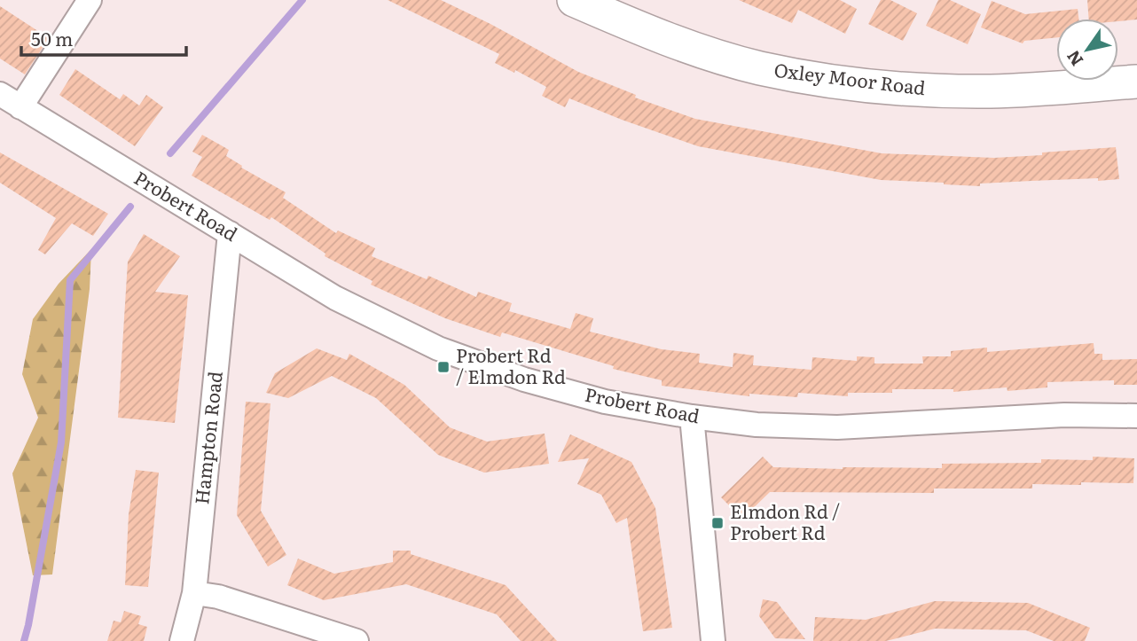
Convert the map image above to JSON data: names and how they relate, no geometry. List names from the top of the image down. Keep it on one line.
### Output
{"streets":{"street":["Oxley Moor Road","Probert Road","Hampton Road"]},"crossings":[["Probert Road","Hampton Road"]],"places":{"transit":["Probert Rd / Elmdon Rd","Elmdon Rd / Probert Rd"]},"scale_bar":"50 m","north":"bottom left"}
